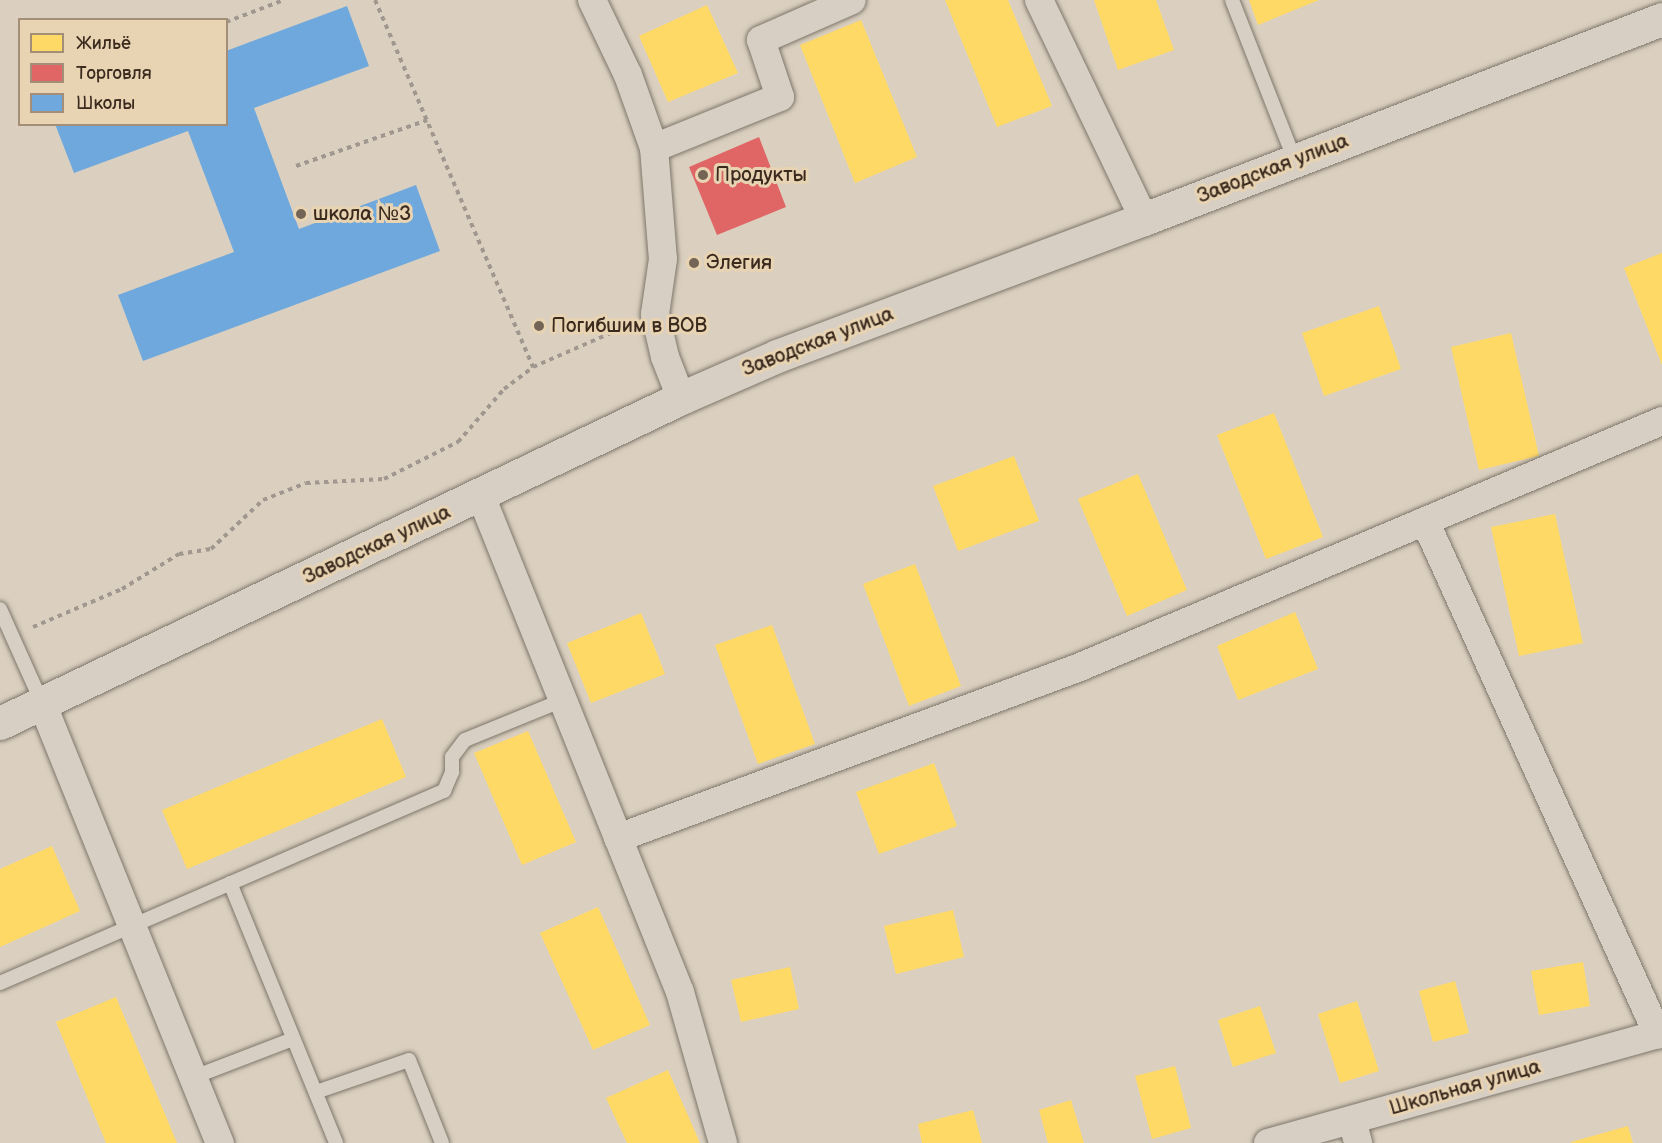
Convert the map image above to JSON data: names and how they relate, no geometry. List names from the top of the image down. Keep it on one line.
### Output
{"streets":{"main road":["Заводская улица"],"street":["Школьная улица"]},"places":["Продукты","школа №3","Элегия","Погибшим в ВОВ"],"legend":["Жильё","Торговля","Школы"]}
